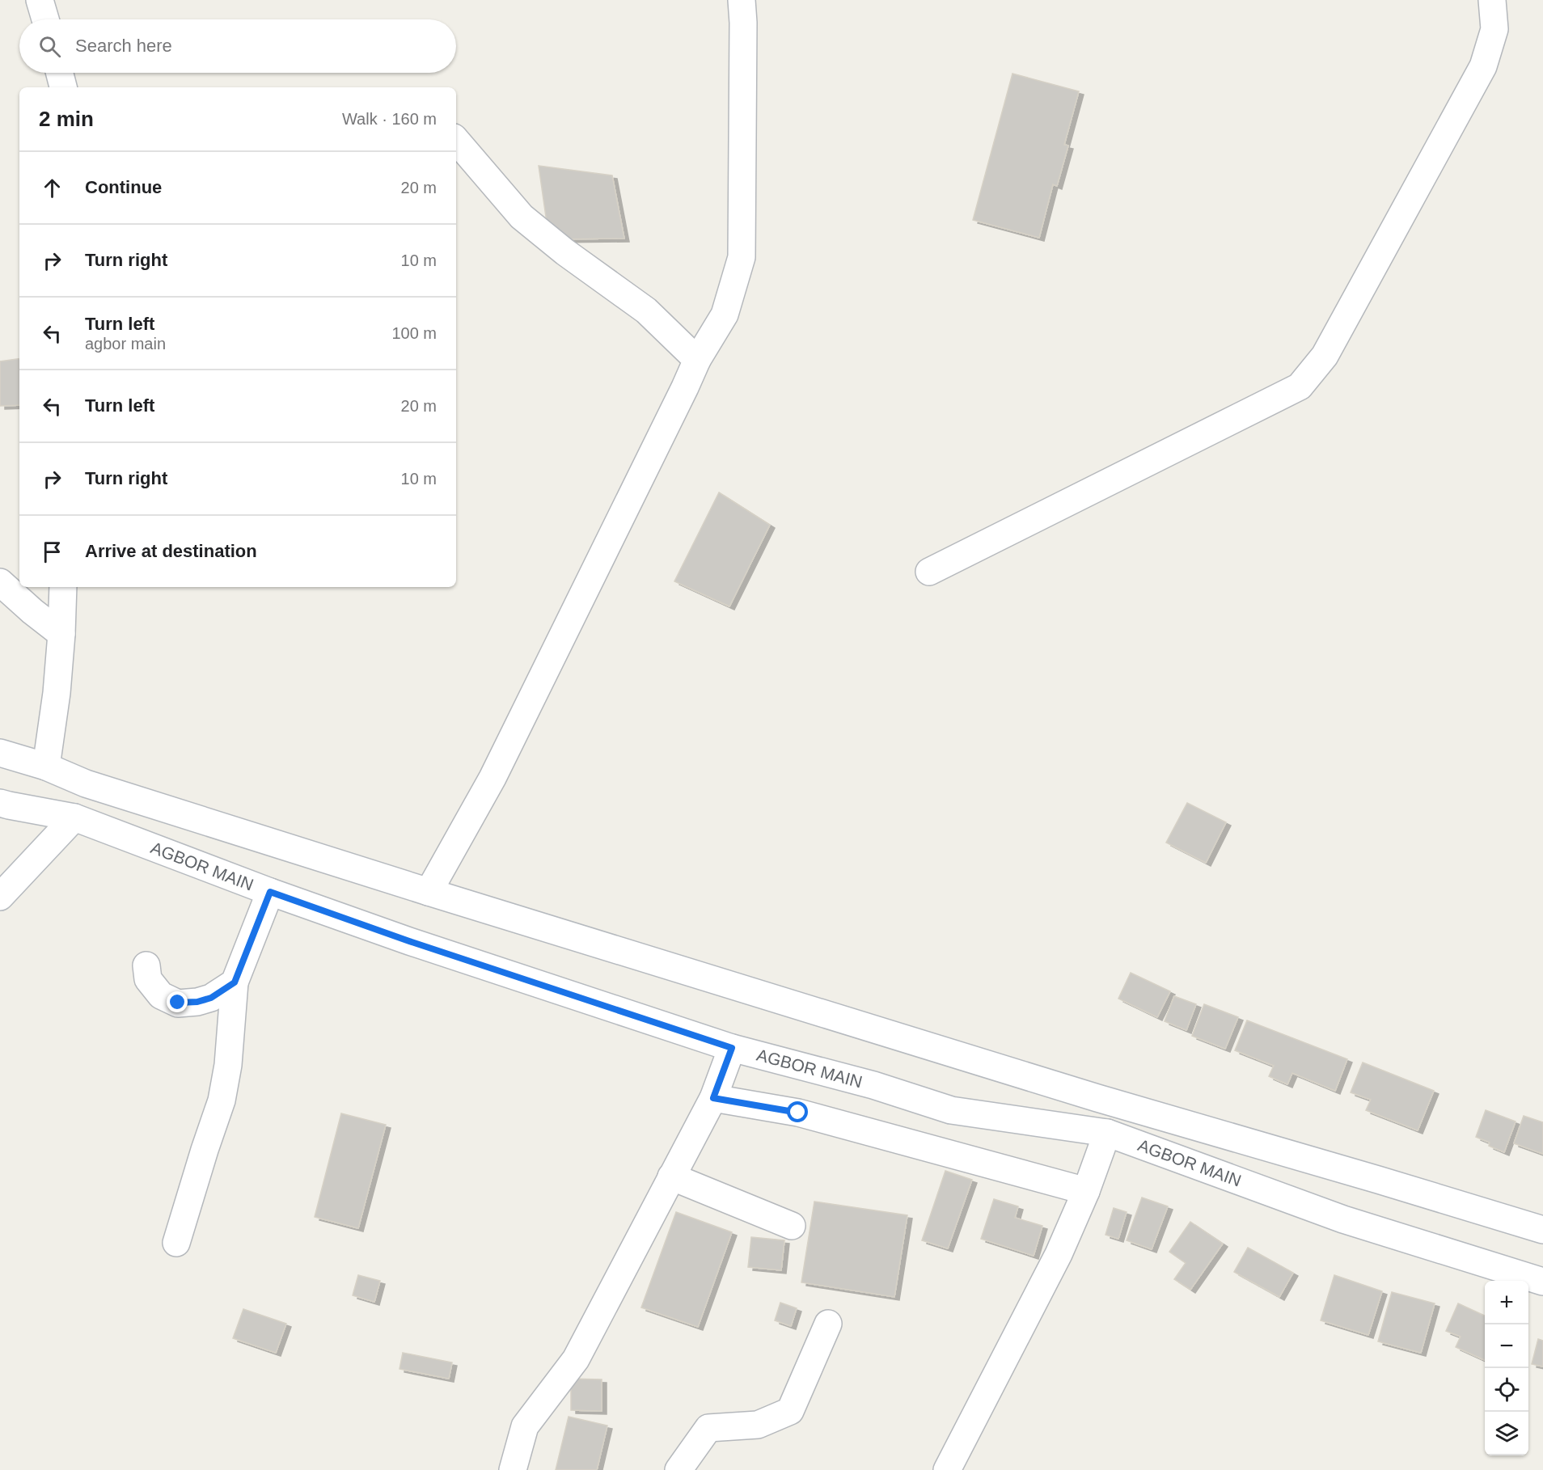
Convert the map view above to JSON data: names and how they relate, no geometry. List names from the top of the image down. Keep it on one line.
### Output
{"streets":{"street":["AGBOR MAIN"]},"page":{"search":"Search here","heading":["2 min","Walk · 160 m"],"list":[["Continue","20 m"],["Turn right","10 m"],["Turn left","agbor main","100 m"],["Turn left","20 m"],["Turn right","10 m"],"Arrive at destination"],"map_buttons":["+","−"]}}
